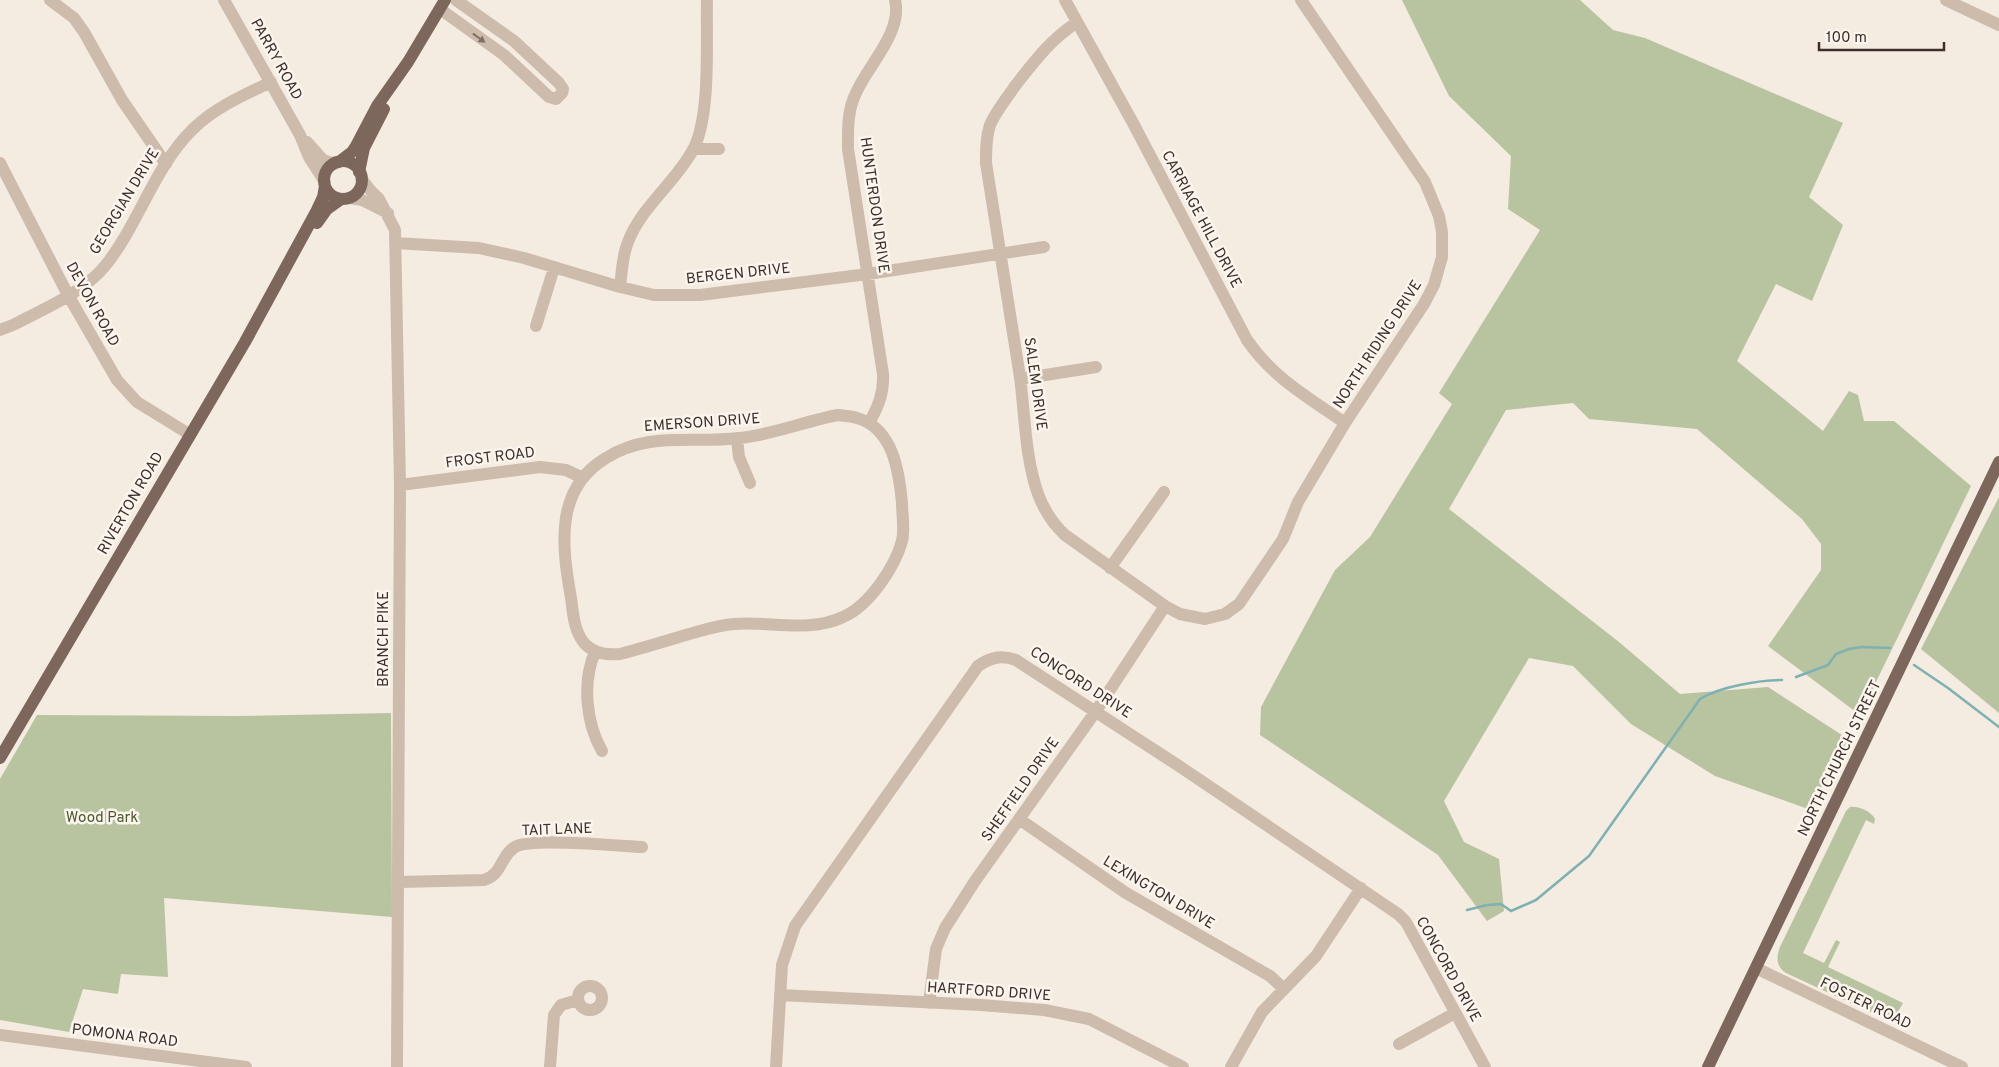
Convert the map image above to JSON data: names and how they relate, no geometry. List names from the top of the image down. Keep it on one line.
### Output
{"streets":{"main road":["RIVERTON ROAD","NORTH CHURCH STREET"],"street":["PARRY ROAD","GEORGIAN DRIVE","HUNTERDON DRIVE","CARRIAGE HILL DRIVE","BERGEN DRIVE","DEVON ROAD","NORTH RIDING DRIVE","SALEM DRIVE","EMERSON DRIVE","FROST ROAD","BRANCH PIKE","CONCORD DRIVE","SHEFFIELD DRIVE","TAIT LANE","LEXINGTON DRIVE","HARTFORD DRIVE","FOSTER ROAD","POMONA ROAD"]},"crossings":[["PARRY ROAD","GEORGIAN DRIVE"],["PARRY ROAD","RIVERTON ROAD"],["PARRY ROAD","BRANCH PIKE"],["GEORGIAN DRIVE","DEVON ROAD"],["HUNTERDON DRIVE","BERGEN DRIVE"],["HUNTERDON DRIVE","EMERSON DRIVE"],["CARRIAGE HILL DRIVE","NORTH RIDING DRIVE"],["CARRIAGE HILL DRIVE","SALEM DRIVE"],["BERGEN DRIVE","SALEM DRIVE"],["BERGEN DRIVE","BRANCH PIKE"],["DEVON ROAD","RIVERTON ROAD"],["NORTH RIDING DRIVE","SALEM DRIVE"],["SALEM DRIVE","SHEFFIELD DRIVE"],["EMERSON DRIVE","FROST ROAD"],["FROST ROAD","BRANCH PIKE"],["RIVERTON ROAD","BRANCH PIKE"],["BRANCH PIKE","TAIT LANE"],["CONCORD DRIVE","SHEFFIELD DRIVE"],["CONCORD DRIVE","HARTFORD DRIVE"],["NORTH CHURCH STREET","FOSTER ROAD"],["SHEFFIELD DRIVE","LEXINGTON DRIVE"],["SHEFFIELD DRIVE","HARTFORD DRIVE"]],"parks":["Wood Park"],"scale_bar":"100 m"}
